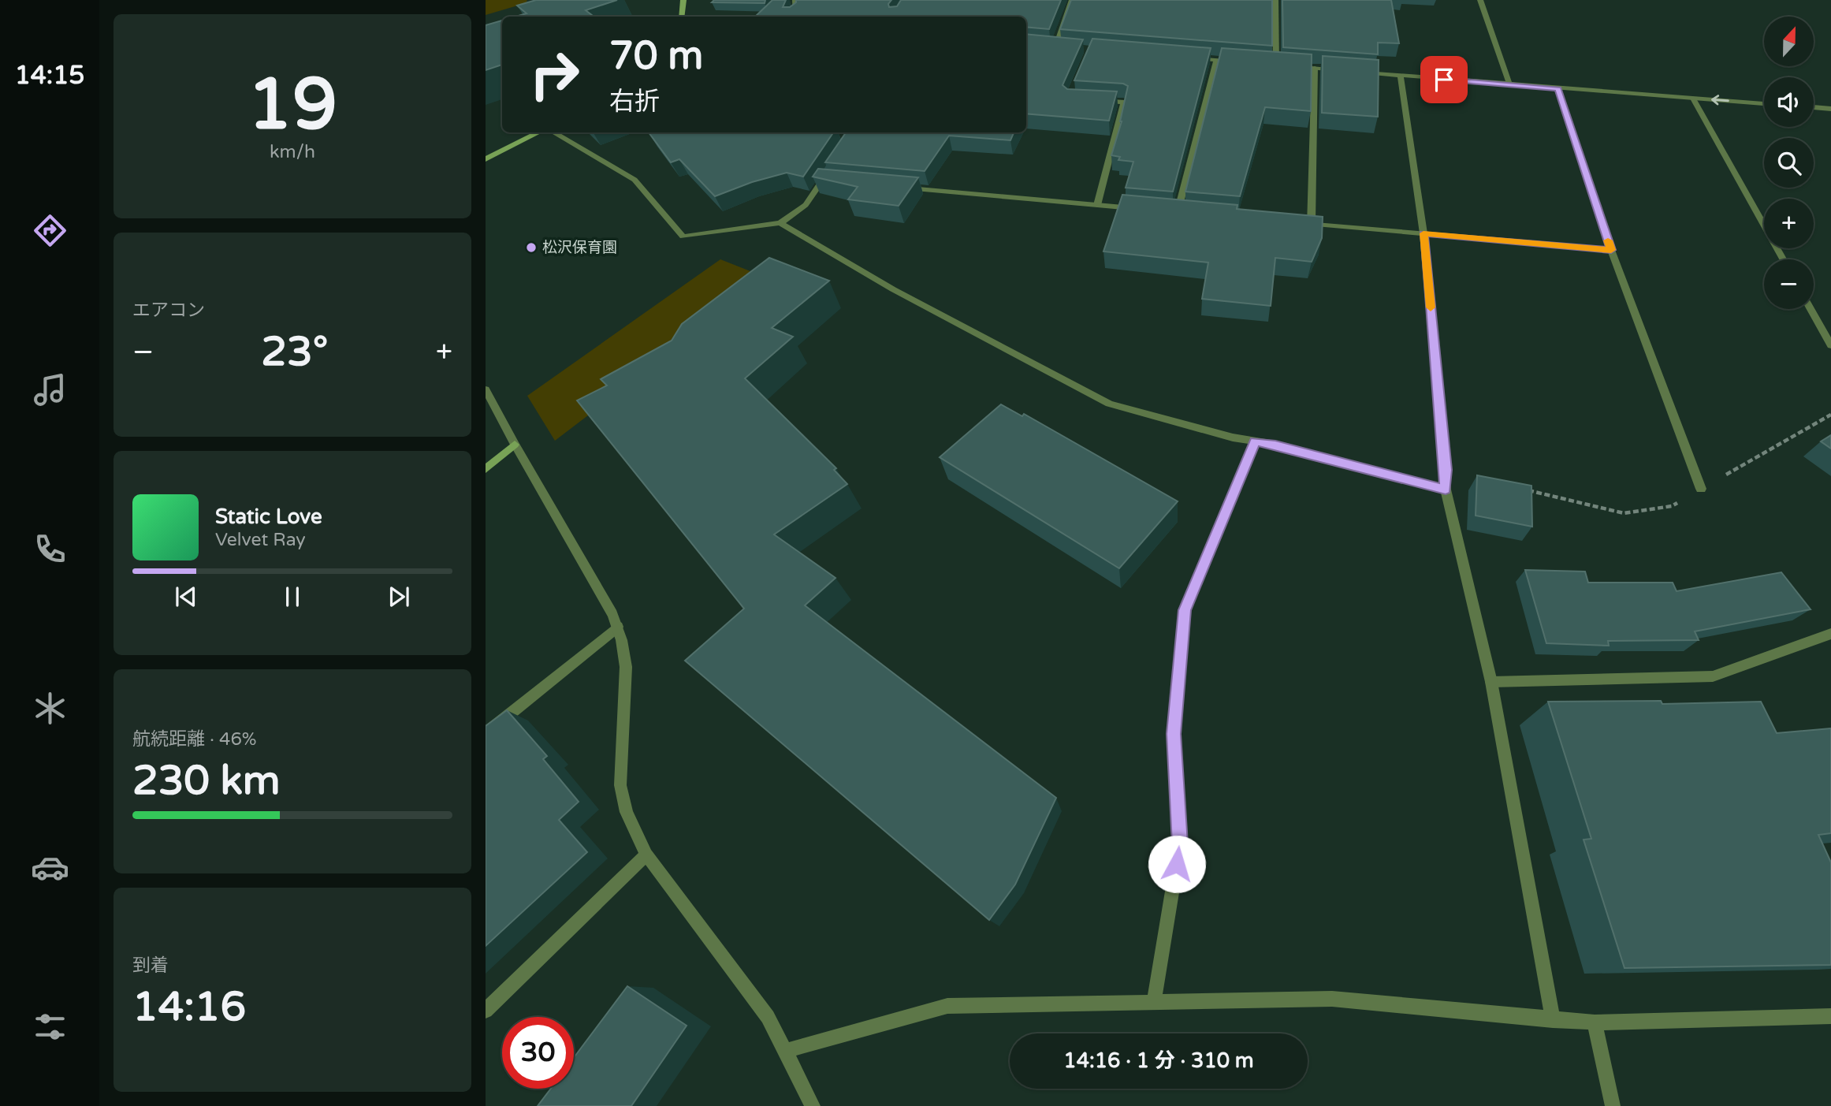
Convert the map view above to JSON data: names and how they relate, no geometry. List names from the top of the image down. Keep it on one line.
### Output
{"places":["松沢保育園"],"north":"top","page":{"tabs":"14:15","tile":[["19","km/h"],"エアコン",["航続距離 · 46%","230 km"],["到着","14:16"]],"map_buttons":["+","−"],"turn":["70 m","右折"],"heat":["−","23°","+"],"song":["Static Love","Velvet Ray"],"limit":"30","trip":"14:16 · 1 分 · 310 m"}}
